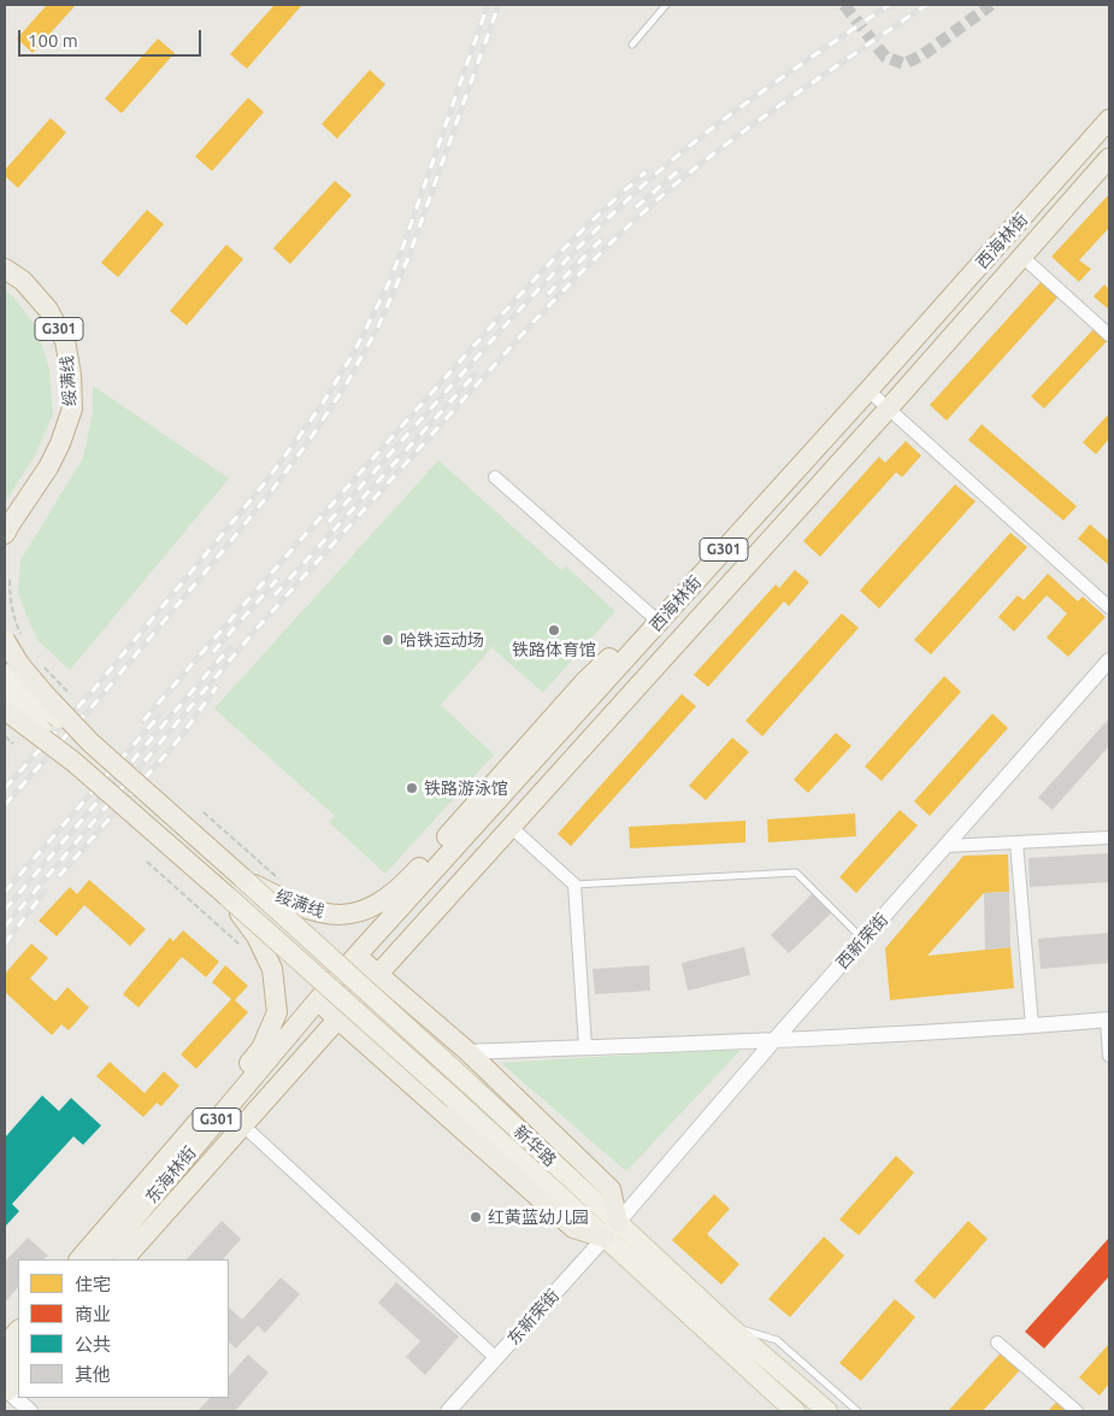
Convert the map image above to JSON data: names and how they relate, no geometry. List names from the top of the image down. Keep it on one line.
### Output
{"streets":{"highway":["西海林街","G301","绥满线","东海林街"],"main road":["新华路"],"street":["西新荣街","东新荣街"]},"crossings":[["西海林街","绥满线"],["西海林街","东海林街"],["绥满线","新华路"],["西新荣街","新华路"],["西新荣街","东新荣街"],["新华路","东新荣街"]],"places":["铁路体育馆","哈铁运动场","铁路游泳馆","红黄蓝幼儿园"],"legend":["住宅","商业","公共","其他"],"scale_bar":"100 m"}
